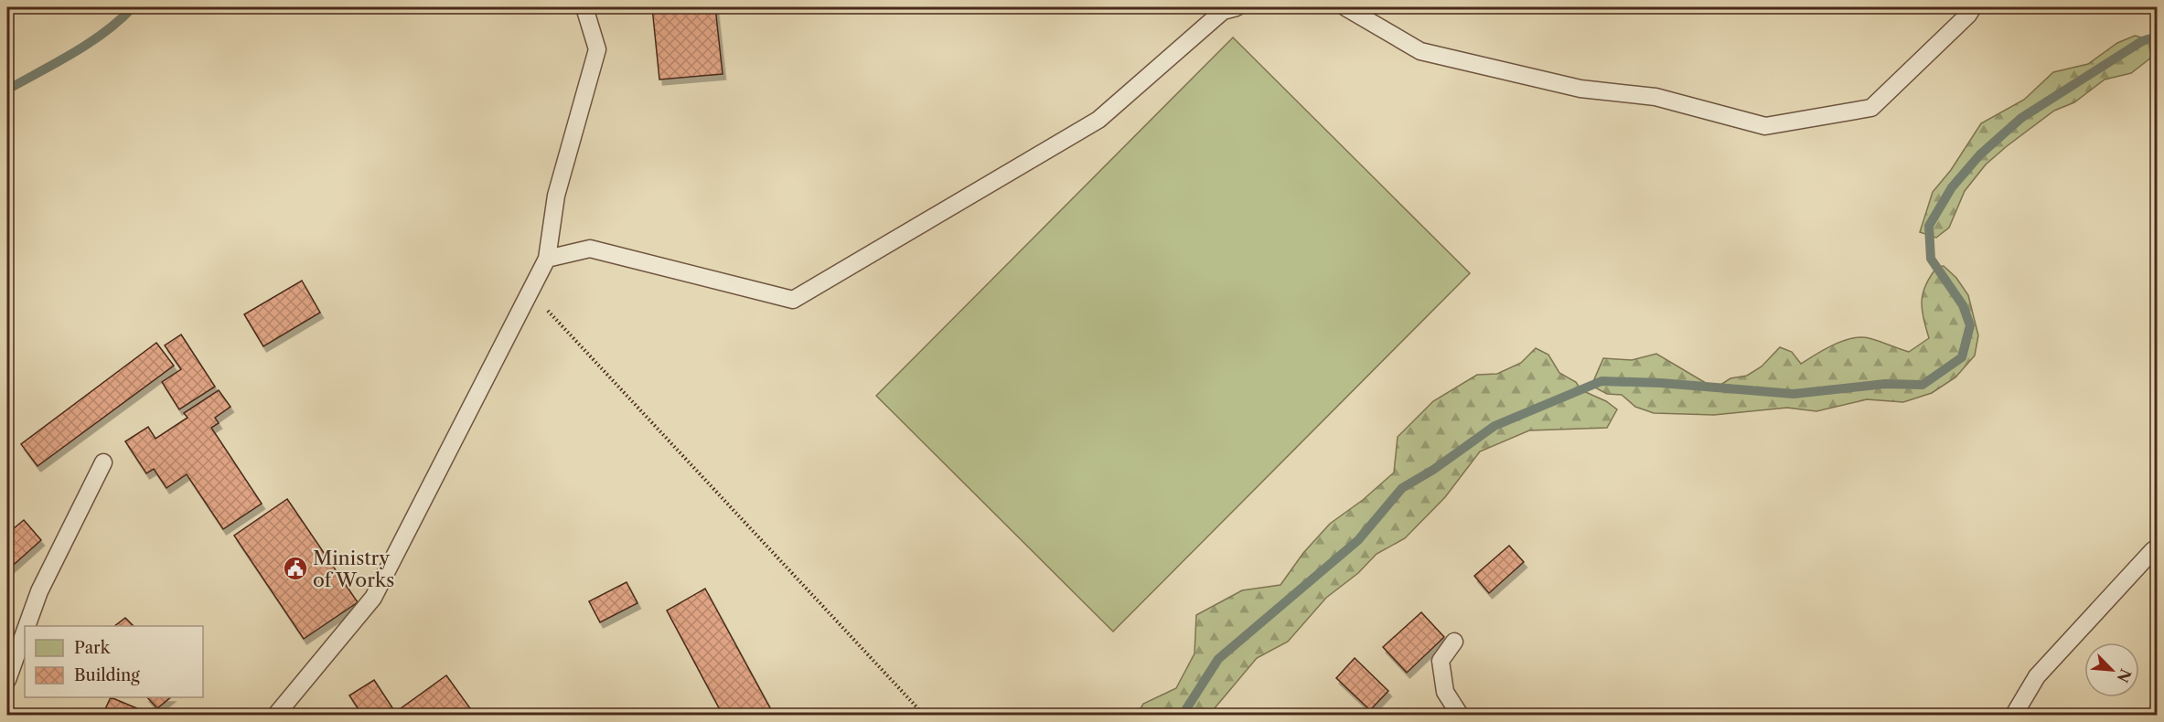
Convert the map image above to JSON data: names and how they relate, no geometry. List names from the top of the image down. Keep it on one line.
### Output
{"places":{"public building":["Ministry of Works"]},"legend":["Park","Building"],"north":"bottom right"}
